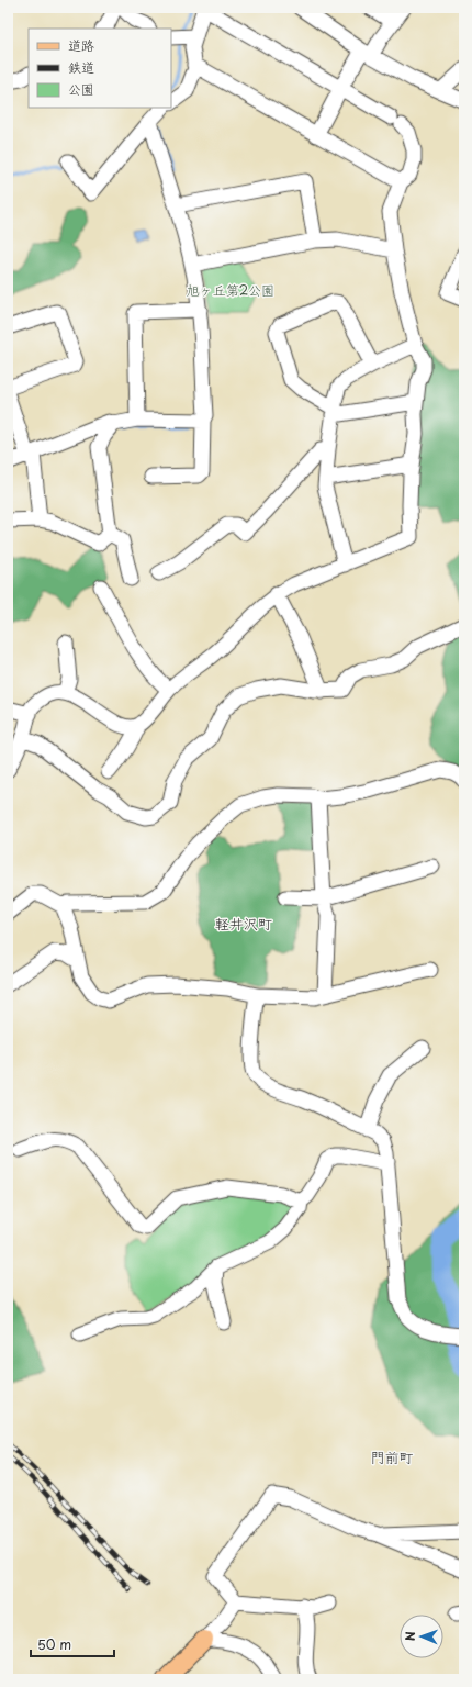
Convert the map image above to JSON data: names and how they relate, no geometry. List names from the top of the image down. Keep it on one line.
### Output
{"districts":["軽井沢町","門前町"],"parks":["旭ヶ丘第2公園"],"legend":["道路","鉄道","公園"],"scale_bar":"50 m","north":"left"}
